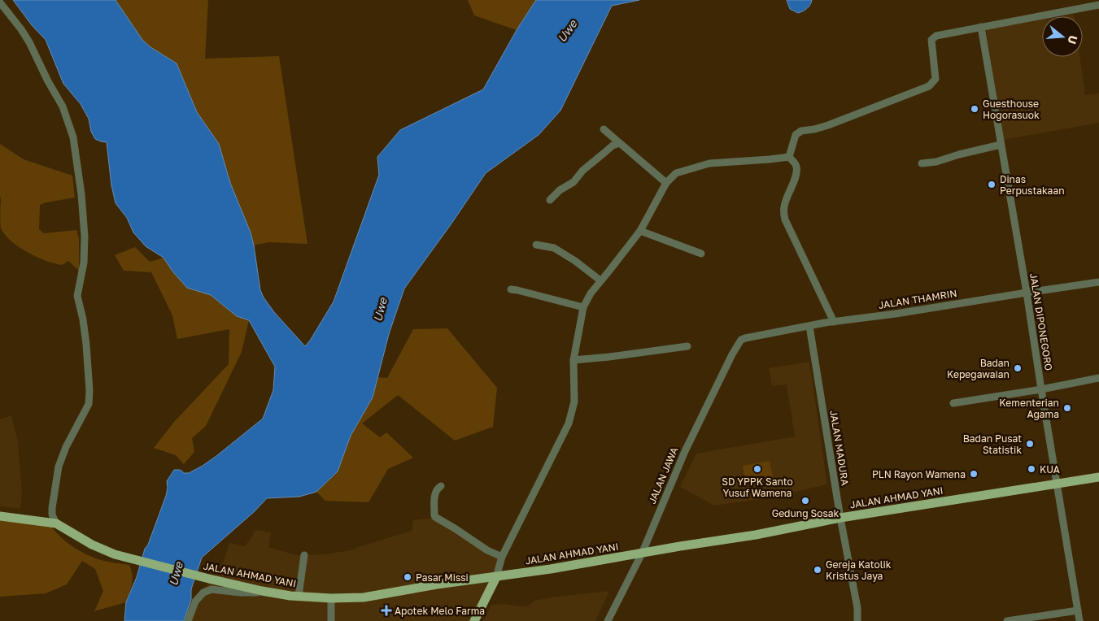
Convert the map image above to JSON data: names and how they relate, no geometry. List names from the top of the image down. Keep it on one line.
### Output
{"streets":{"main road":["JALAN AHMAD YANI"],"street":["JALAN THAMRIN","JALAN DIPONEGORO","JALAN MADURA","JALAN JAWA"]},"crossings":[["JALAN THAMRIN","JALAN DIPONEGORO"],["JALAN THAMRIN","JALAN MADURA"],["JALAN THAMRIN","JALAN JAWA"],["JALAN DIPONEGORO","JALAN AHMAD YANI"],["JALAN MADURA","JALAN AHMAD YANI"],["JALAN JAWA","JALAN AHMAD YANI"]],"water":["Uwe"],"places":{"other":["Guesthouse Hogorasuok","Dinas Perpustakaan","Badan Kepegawaian","Kementerian Agama","Badan Pusat Statistik","SD YPPK Santo Yusuf Wamena","KUA","PLN Rayon Wamena","Gedung Sosak","Gereja Katolik Kristus Jaya","Pasar Missi"],"health":["Apotek Melo Farma"]},"north":"right"}
